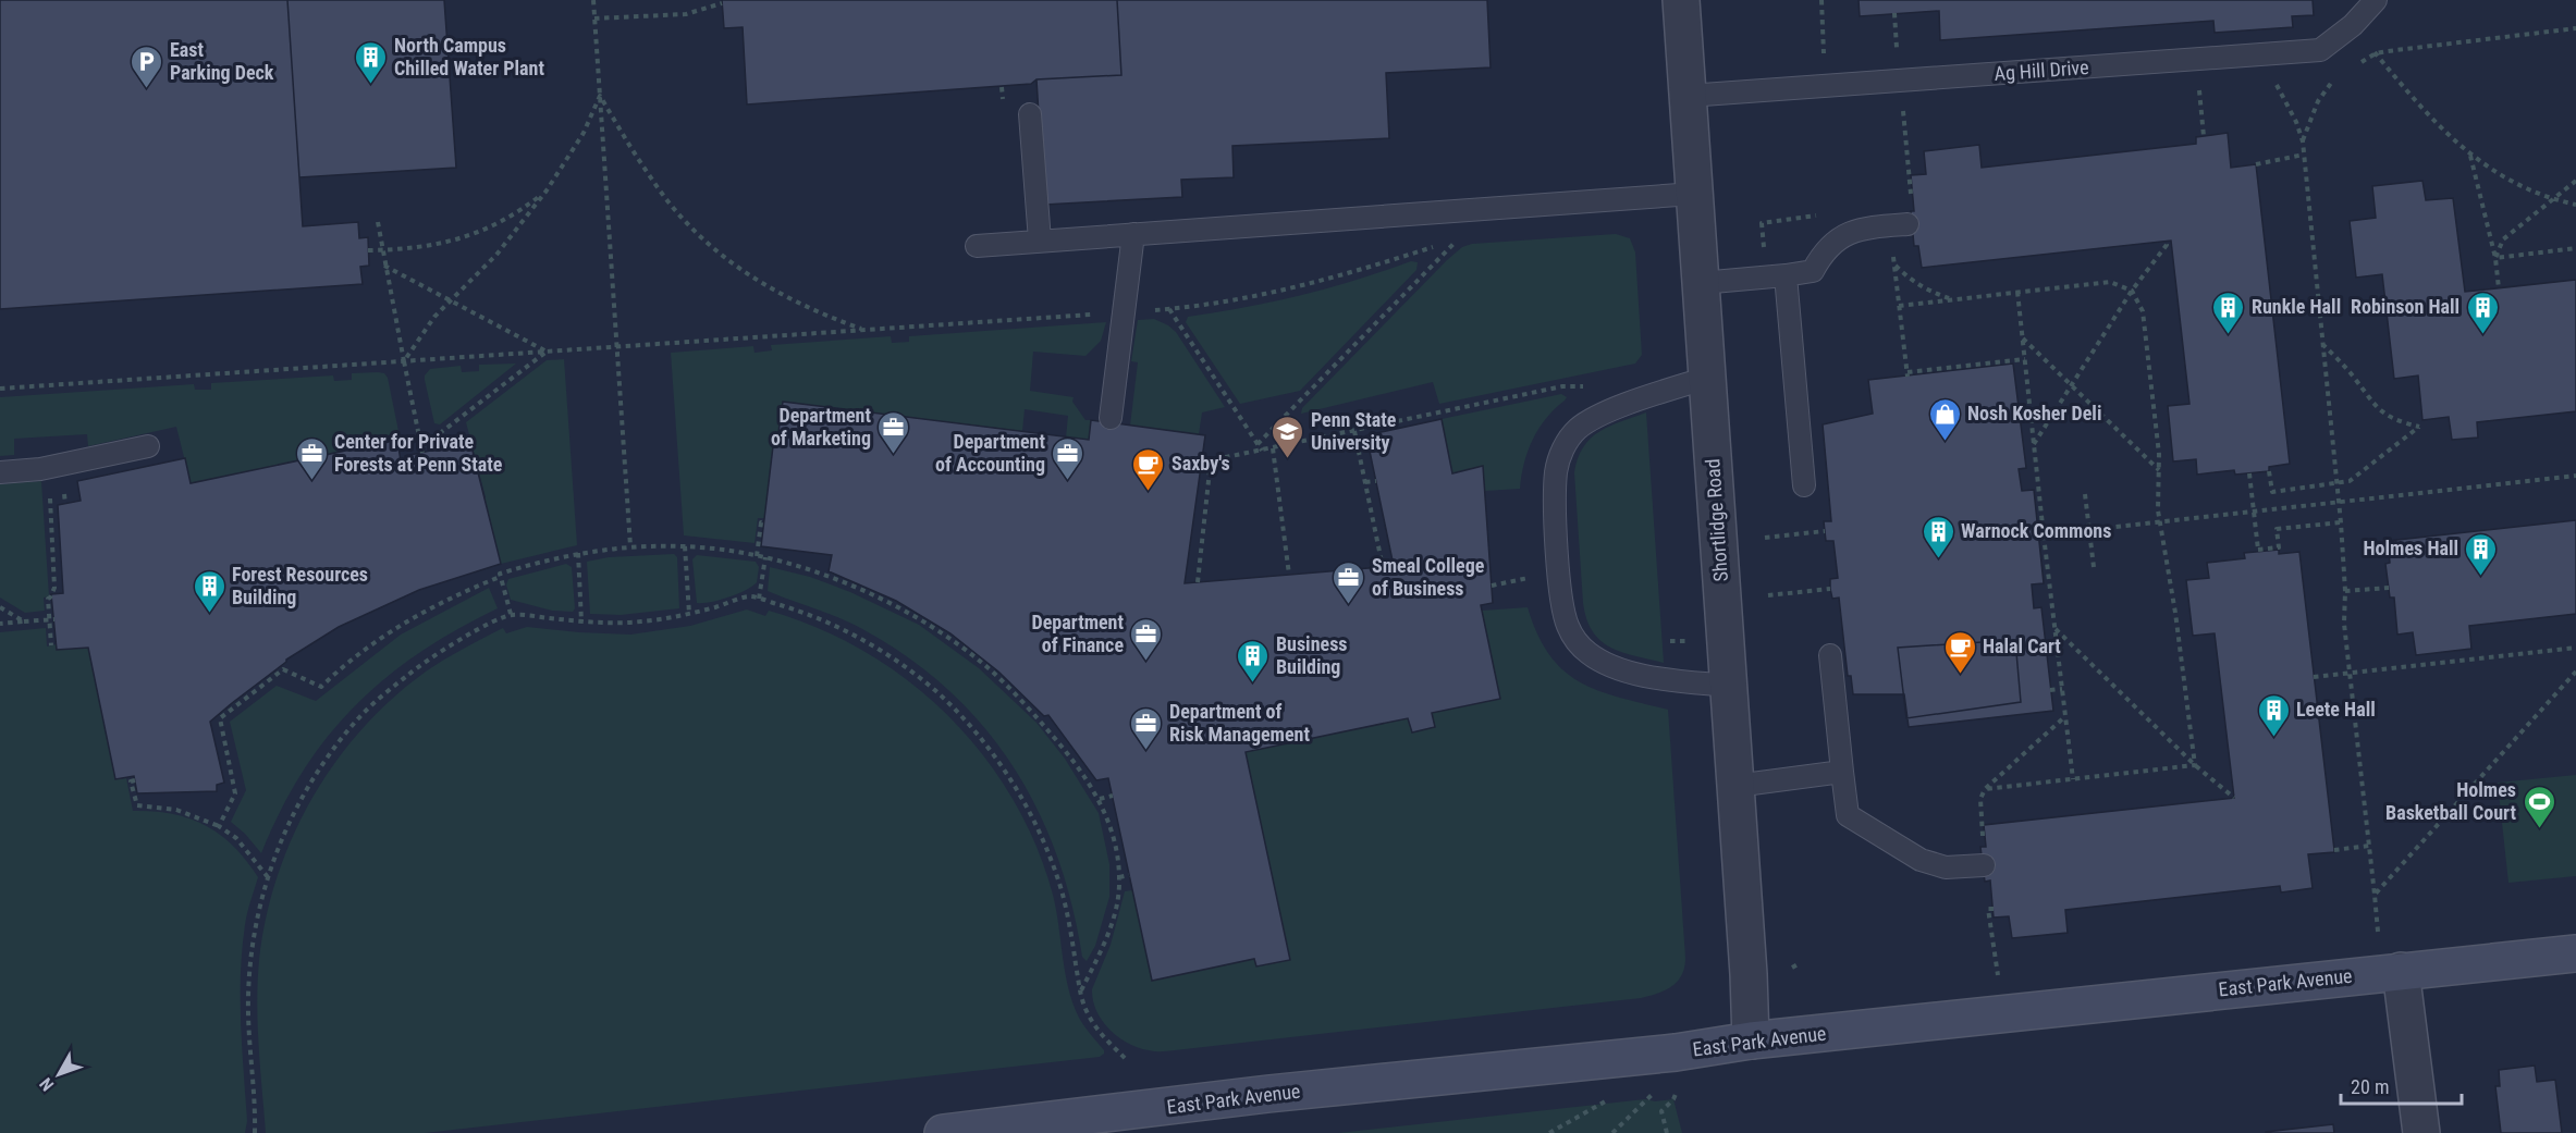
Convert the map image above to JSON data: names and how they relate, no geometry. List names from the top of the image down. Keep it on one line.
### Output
{"streets":{"main road":["East Park Avenue"],"street":["Shortlidge Road"],"lane":["Ag Hill Drive"]},"crossings":[["Ag Hill Drive","Shortlidge Road"],["Shortlidge Road","East Park Avenue"]],"places":{"building":["North Campus Chilled Water Plant","Runkle Hall","Robinson Hall","Warnock Commons","Holmes Hall","Forest Resources Building","Business Building","Leete Hall"],"parking":["East Parking Deck"],"shop":["Nosh Kosher Deli"],"office":["Department of Marketing","Center for Private Forests at Penn State","Department of Accounting","Smeal College of Business","Department of Finance","Department of Risk Management"],"school or university":["Penn State University"],"cafe":["Saxby's","Halal Cart"],"sports":["Holmes Basketball Court"]},"scale_bar":"20 m","north":"bottom left"}
